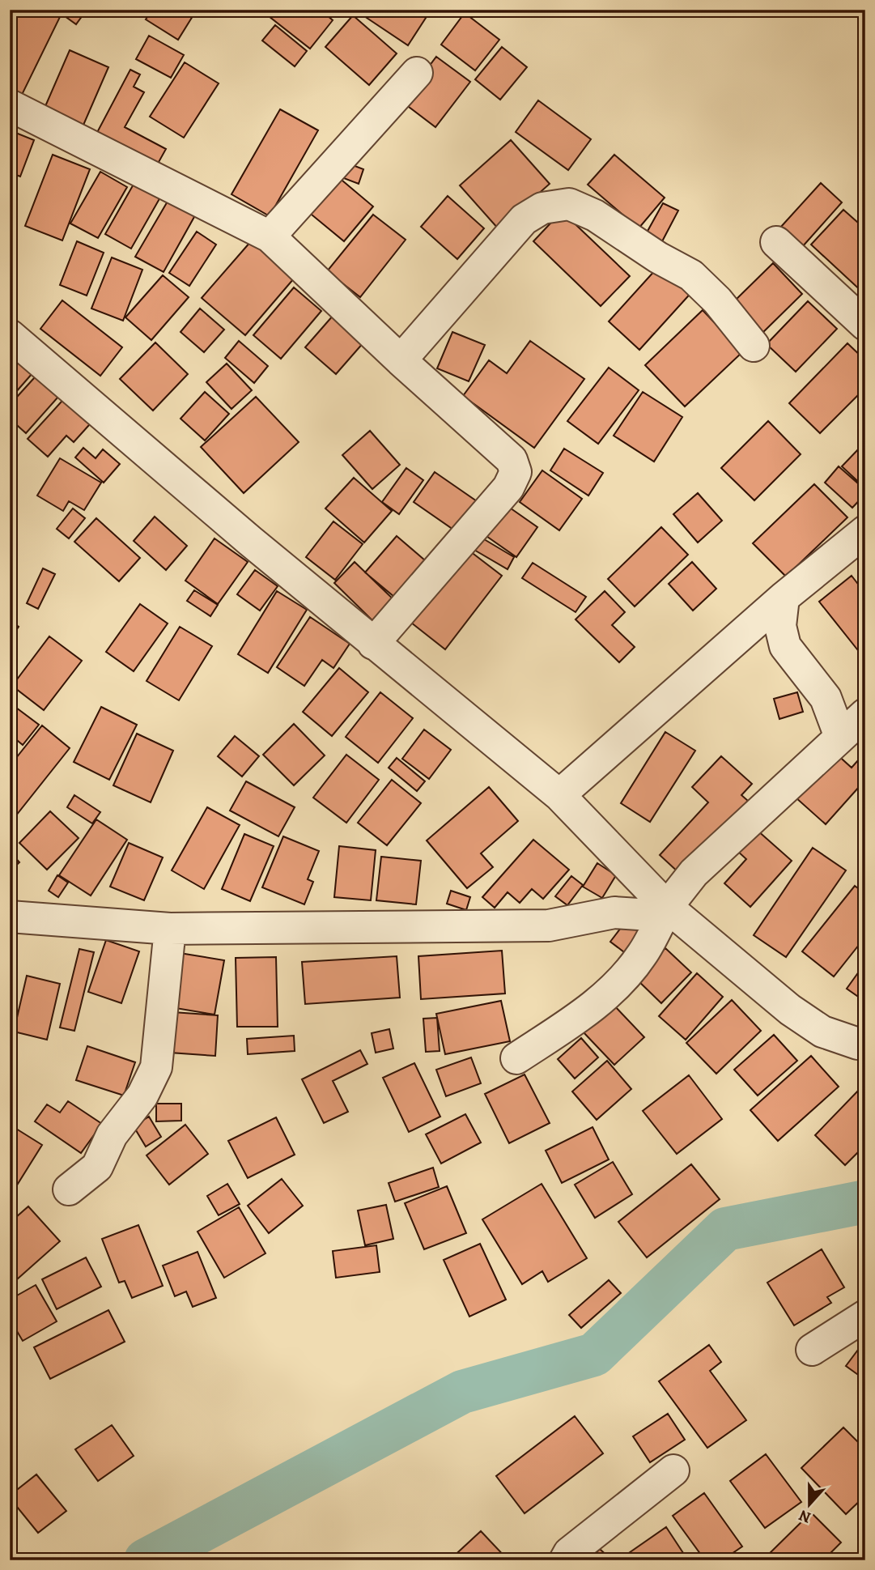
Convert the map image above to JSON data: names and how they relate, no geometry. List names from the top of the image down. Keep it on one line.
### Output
{"north":"bottom"}
